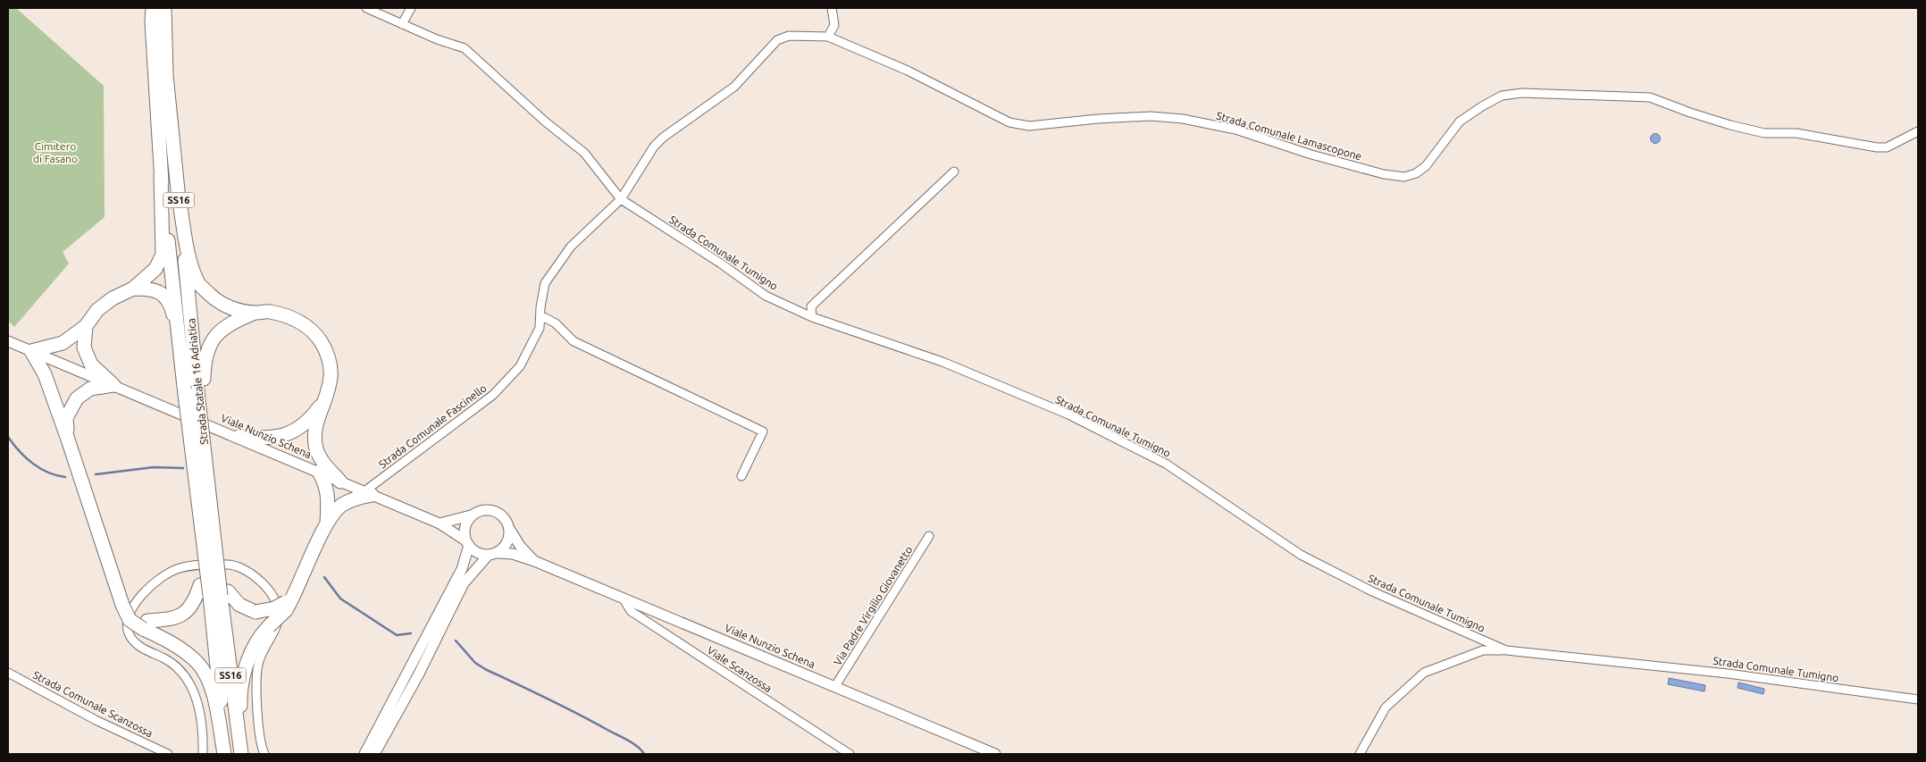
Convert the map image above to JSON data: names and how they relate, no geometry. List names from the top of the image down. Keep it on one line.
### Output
{"streets":{"highway":["SS16","Strada Statale 16 Adriatica"],"street":["Strada Comunale Lamascopone","Strada Comunale Tumigno","Strada Comunale Fascinello","Viale Nunzio Schena","Via Padre Virgilio Giovanetto","Viale Scanzossa","Strada Comunale Scanzossa"]},"crossings":[["Strada Comunale Lamascopone","Strada Comunale Tumigno"],["Strada Comunale Lamascopone","Strada Comunale Fascinello"],["Strada Comunale Tumigno","Strada Comunale Fascinello"],["Strada Comunale Fascinello","Viale Nunzio Schena"],["Viale Nunzio Schena","Via Padre Virgilio Giovanetto"],["Viale Nunzio Schena","Viale Scanzossa"]],"parks":["Cimitero di Fasano"]}
